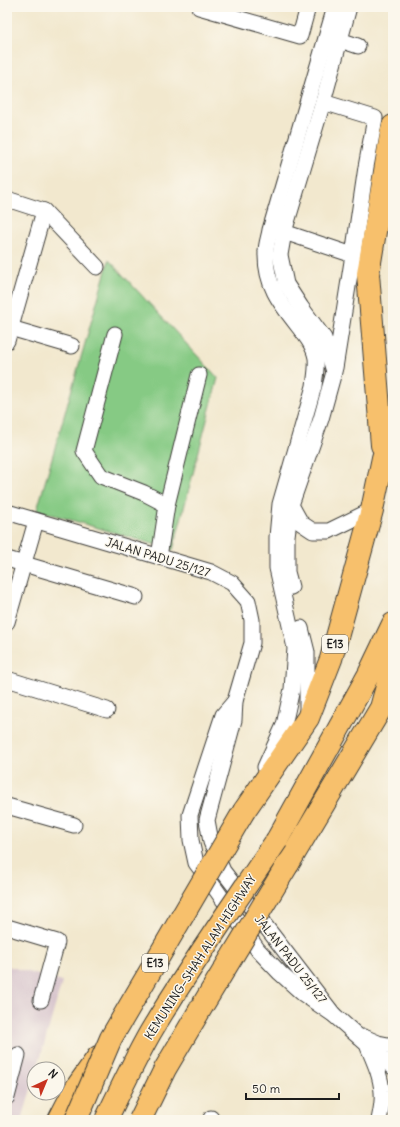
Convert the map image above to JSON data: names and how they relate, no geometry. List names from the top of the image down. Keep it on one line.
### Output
{"streets":{"highway":["E13","KEMUNING–SHAH ALAM HIGHWAY"],"street":["JALAN PADU 25/127"]},"scale_bar":"50 m","north":"top right"}
